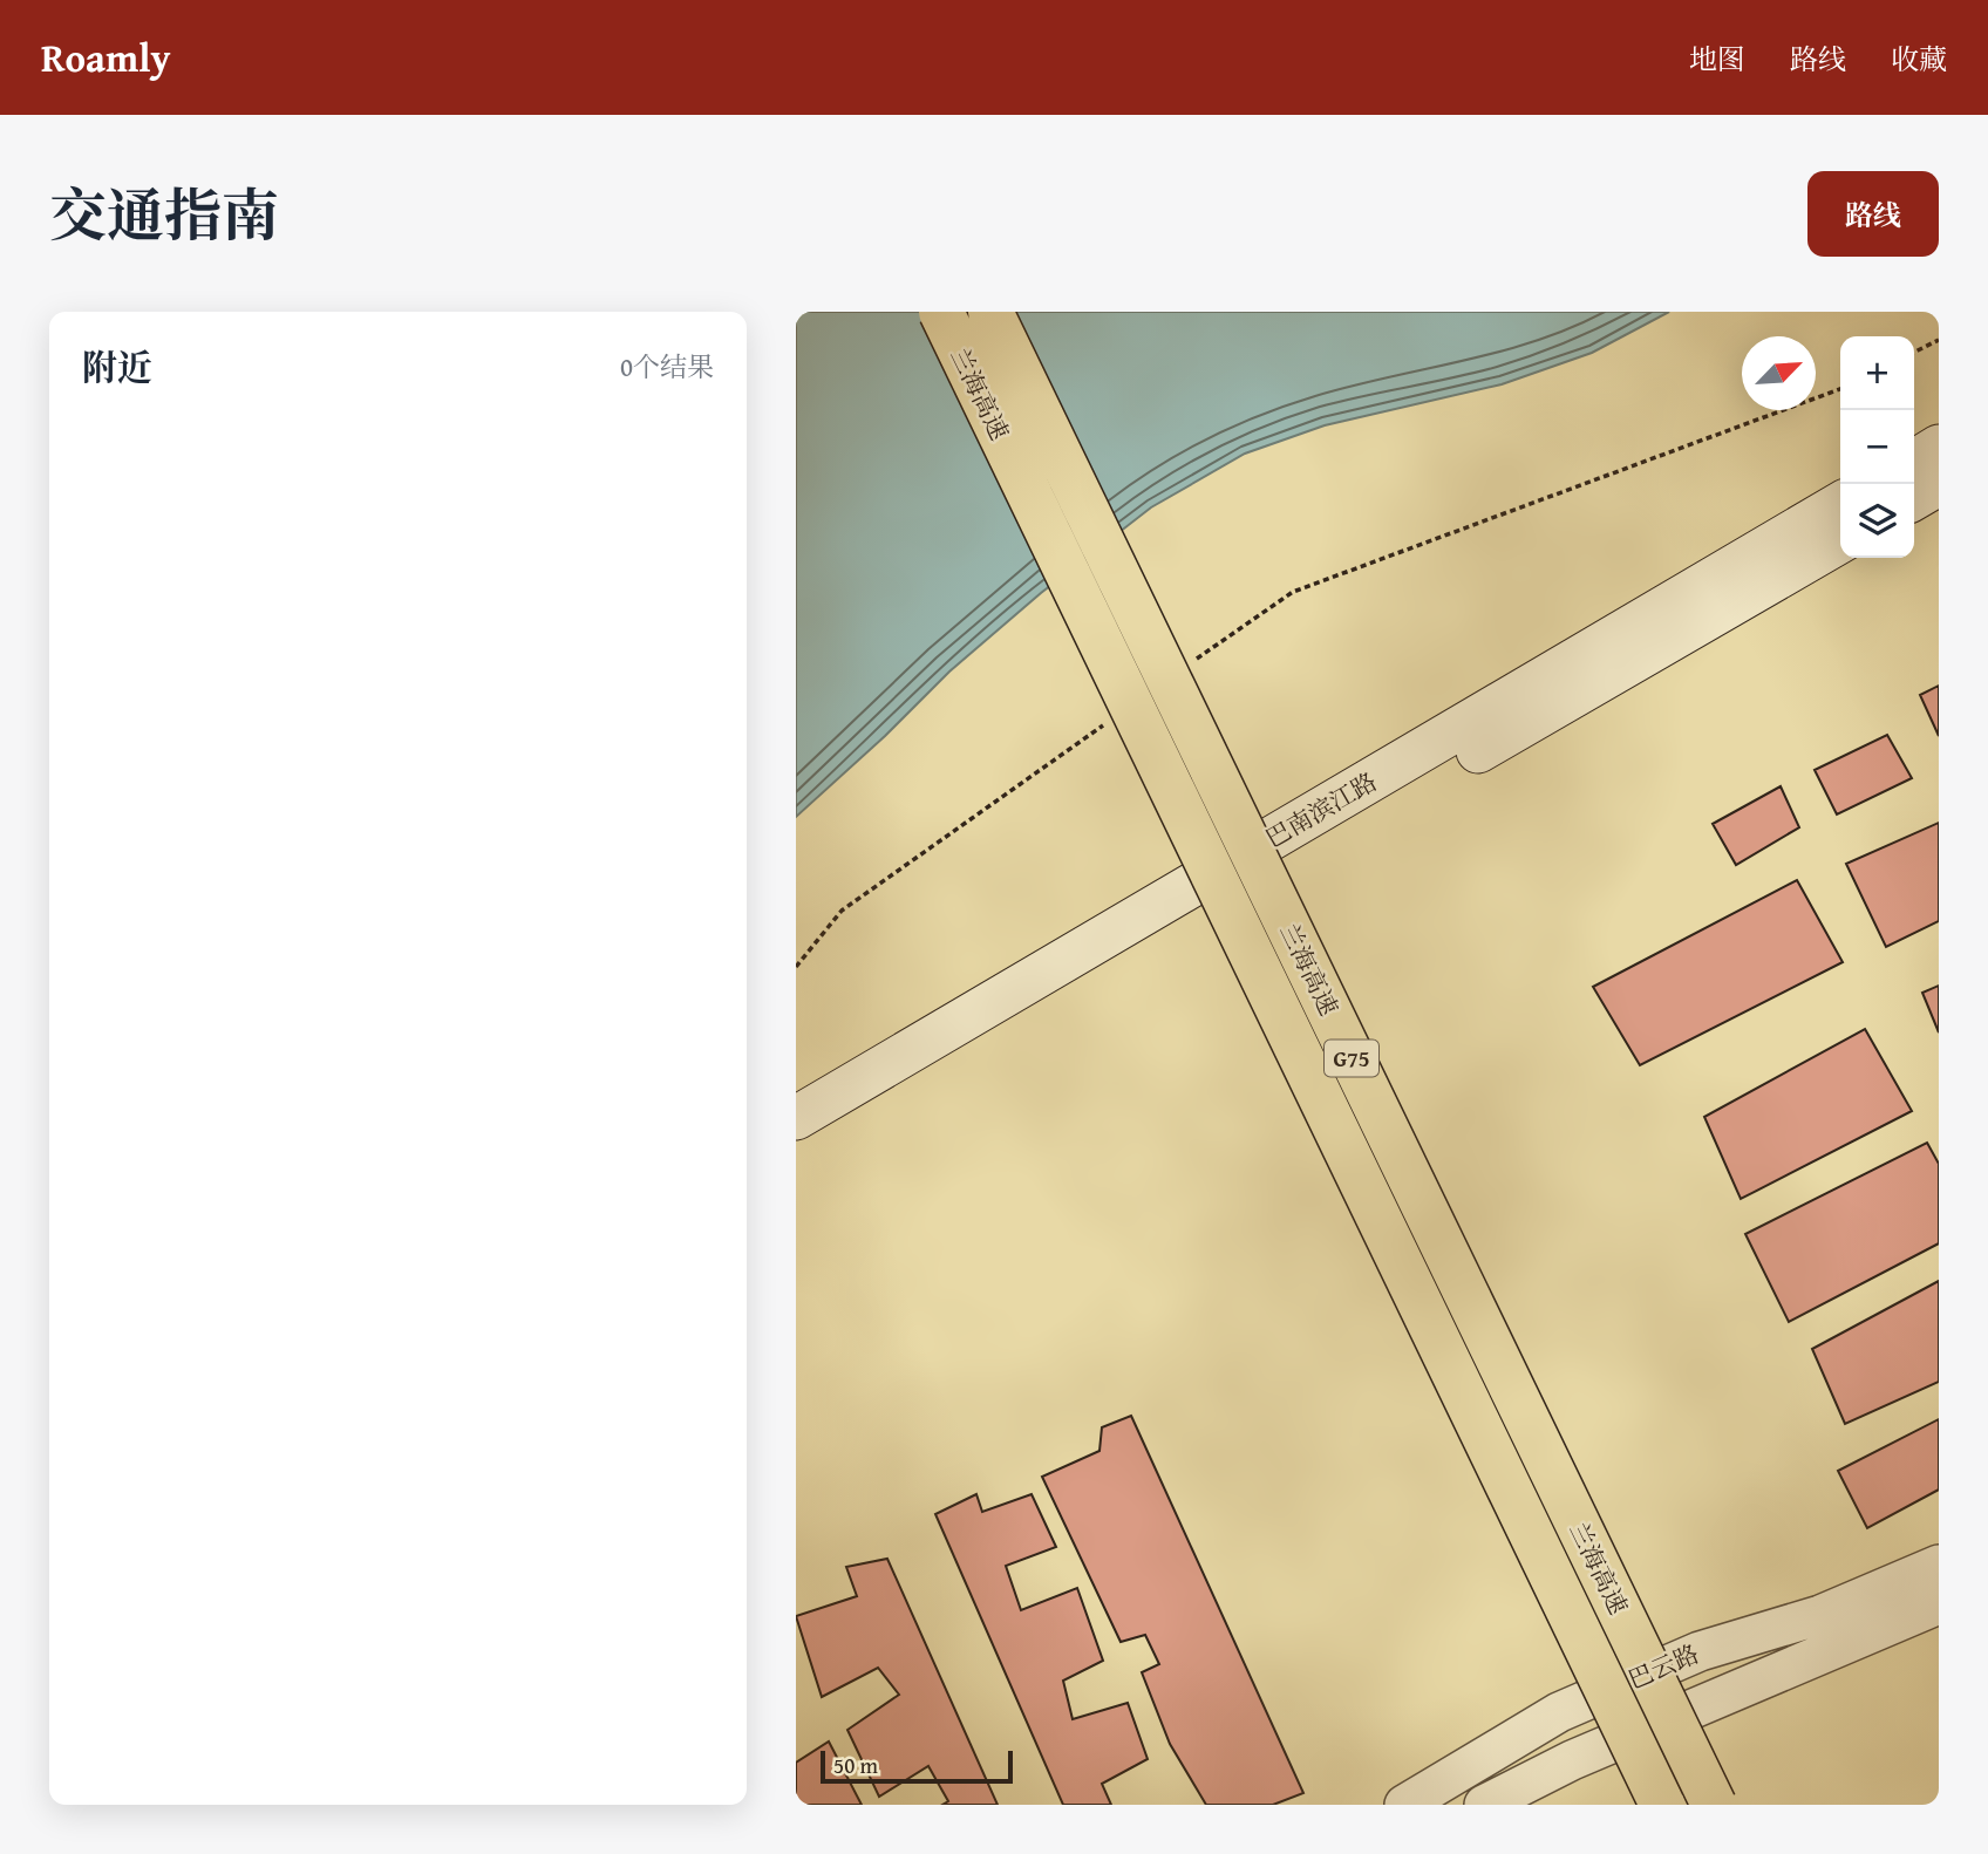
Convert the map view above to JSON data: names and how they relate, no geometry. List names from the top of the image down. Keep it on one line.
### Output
{"streets":{"highway":["兰海高速","G75"],"main road":["巴南滨江路"],"street":["巴云路"]},"scale_bar":"50 m","north":"top right","page":{"header":"Roamly","nav":["地图","路线","收藏"],"title":"交通指南","buttons":"路线","heading":["附近","0个结果"],"map_buttons":["+","−"],"scale":"50 m"}}
